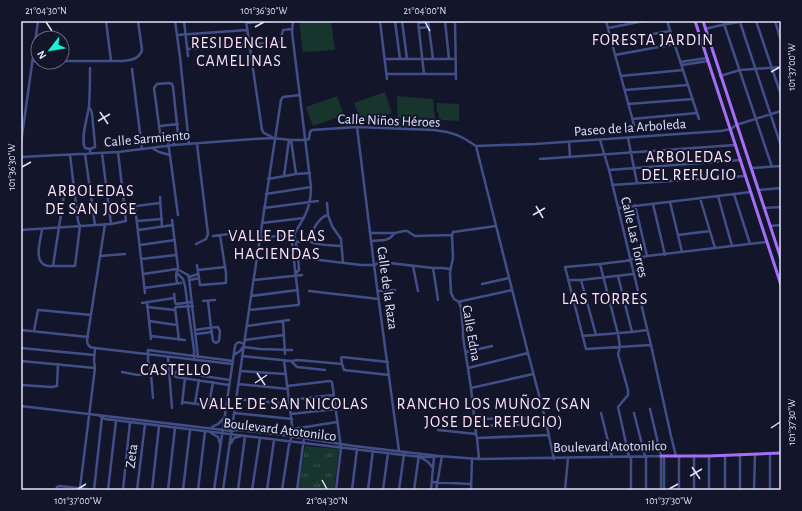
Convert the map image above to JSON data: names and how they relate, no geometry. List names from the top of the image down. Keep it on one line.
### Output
{"streets":{"main road":["Boulevard Atotonilco"],"street":["Calle Niños Héroes","Paseo de la Arboleda","Calle Sarmiento","Calle Las Torres","Calle de la Raza","Calle Edna","Zeta"]},"crossings":[["Calle Niños Héroes","Paseo de la Arboleda"],["Calle Niños Héroes","Calle Sarmiento"],["Calle Niños Héroes","Calle de la Raza"],["Paseo de la Arboleda","Calle Las Torres"],["Calle Las Torres","Boulevard Atotonilco"],["Calle de la Raza","Boulevard Atotonilco"],["Calle Edna","Boulevard Atotonilco"],["Boulevard Atotonilco","Zeta"]],"districts":["FORESTA JARDIN","RESIDENCIAL CAMELINAS","ARBOLEDAS DEL REFUGIO","ARBOLEDAS DE SAN JOSE","VALLE DE LAS HACIENDAS","LAS TORRES","CASTELLO","VALLE DE SAN NICOLAS","RANCHO LOS MUÑOZ (SAN JOSE DEL REFUGIO)"],"north":"bottom left","coordinates":["21°04'30\"N","101°36'30\"W","21°04'00\"N","101°37'00\"W","101°37'30\"W"]}
